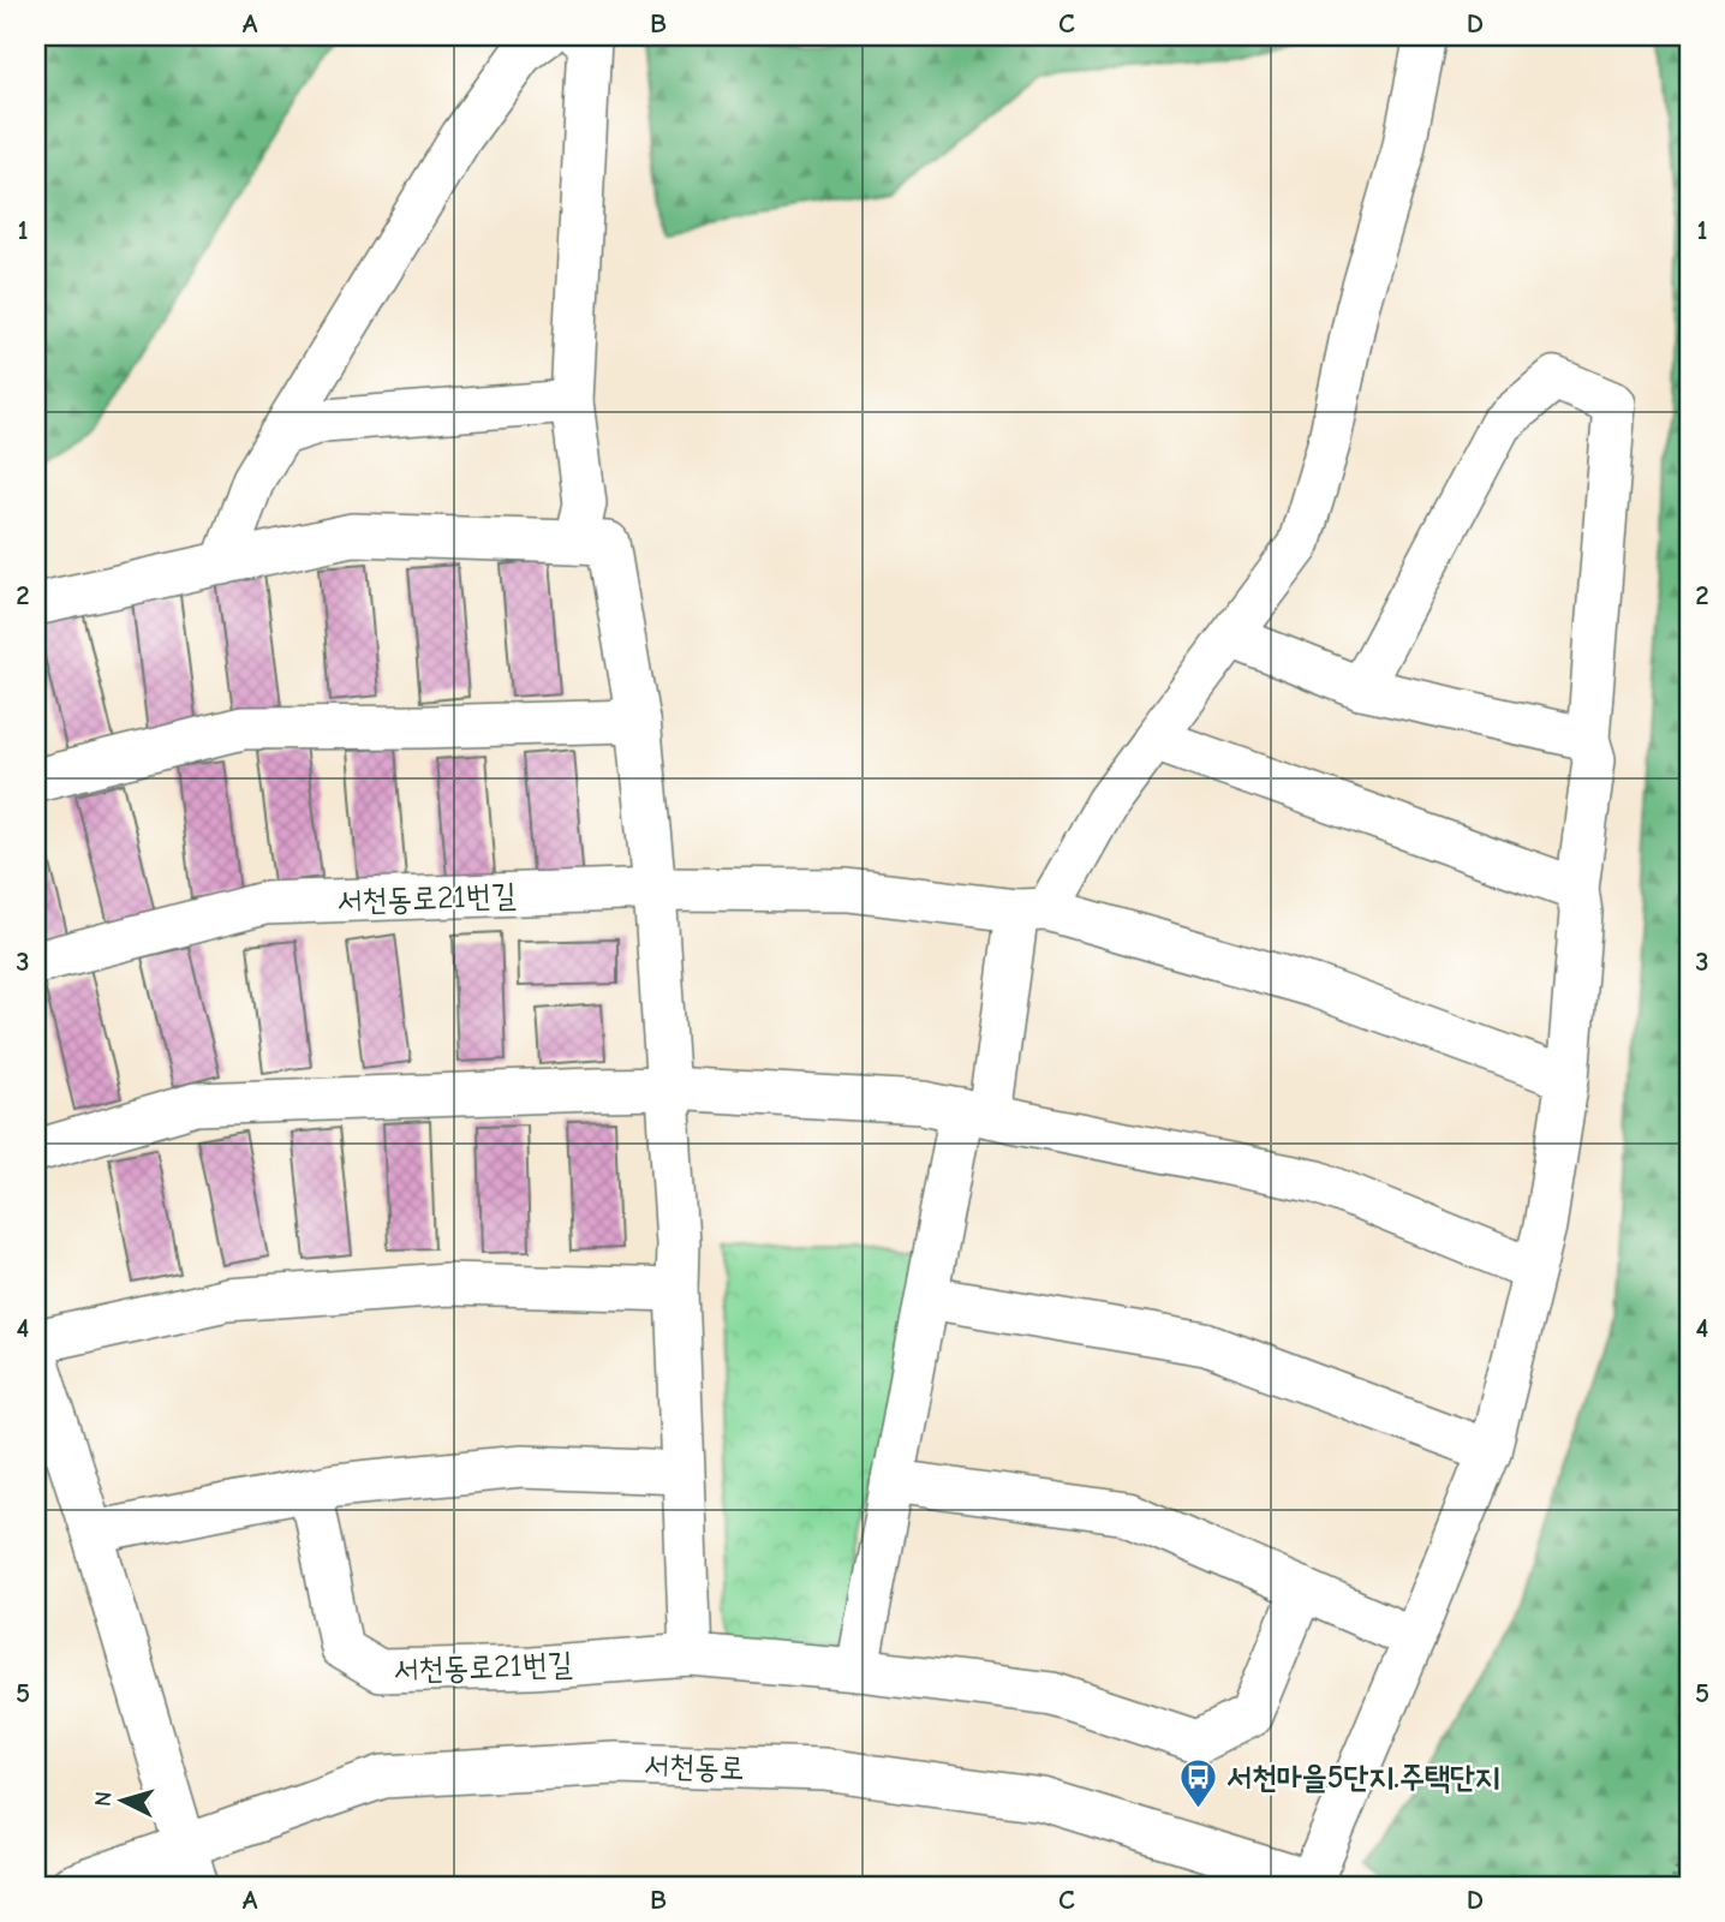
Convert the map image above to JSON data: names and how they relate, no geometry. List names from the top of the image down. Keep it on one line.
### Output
{"streets":{"street":["서천동로21번길","서천동로"]},"places":{"bus stop":["서천마을5단지.주택단지"]},"north":"left","grid":{"columns":["A","B","C","D"],"rows":["1","2","3","4","5"]}}
